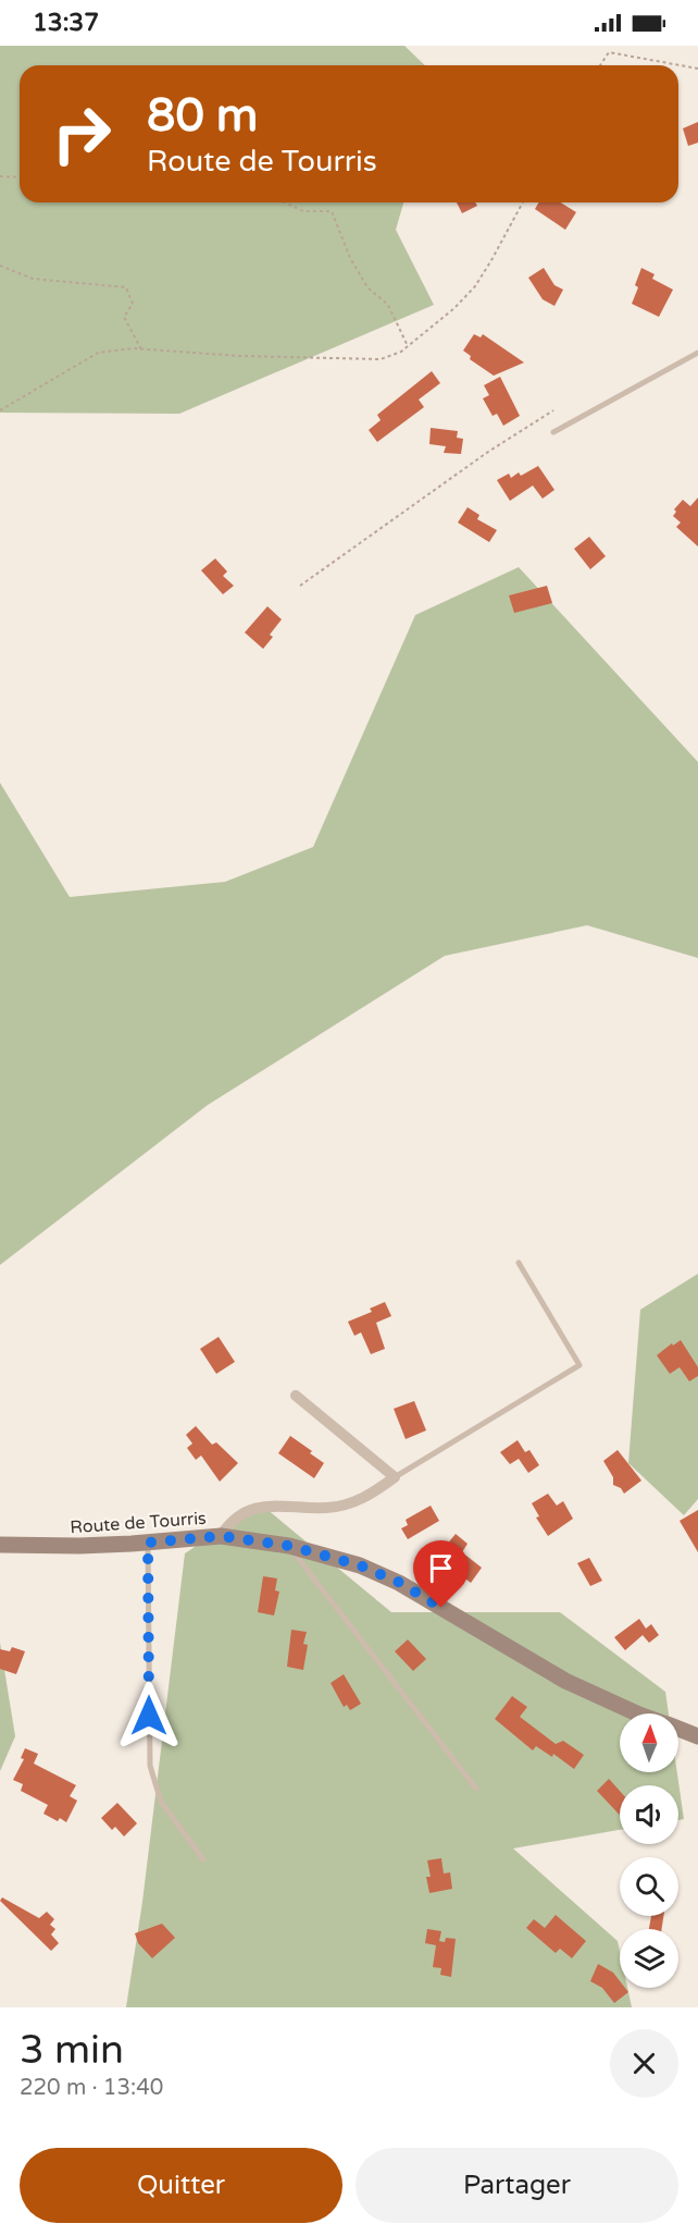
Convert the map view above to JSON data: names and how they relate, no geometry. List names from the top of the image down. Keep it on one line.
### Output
{"streets":{"street":["Route de Tourris"]},"north":"top","page":{"status":"13:37","turn":["80 m","Route de Tourris"],"heading":["3 min","220 m · 13:40"],"buttons":["Quitter","Partager"]}}
